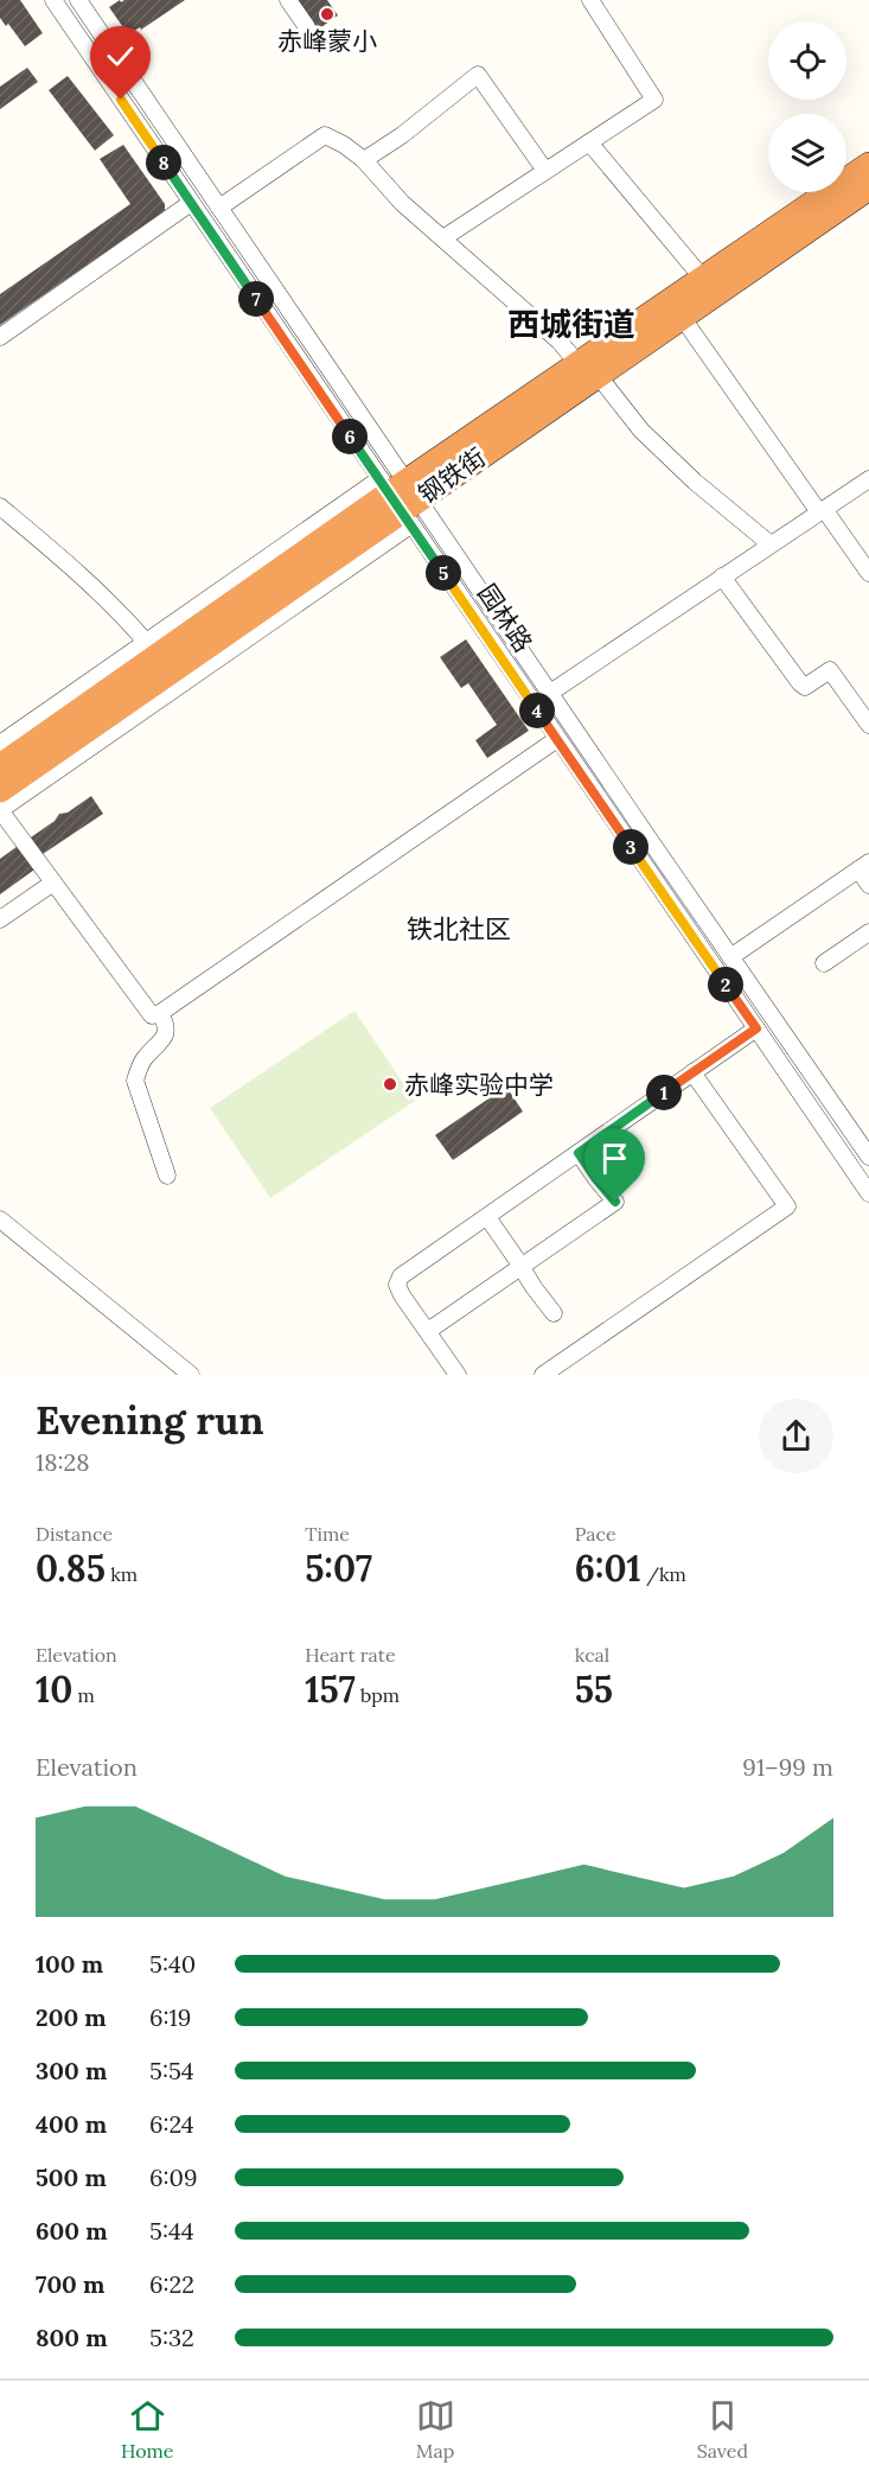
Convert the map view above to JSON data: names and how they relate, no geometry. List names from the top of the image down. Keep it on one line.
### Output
{"streets":{"highway":["钢铁街"],"street":["园林路"]},"crossings":[["钢铁街","园林路"]],"districts":["西城街道","铁北社区"],"places":["赤峰蒙小","赤峰实验中学"],"page":{"pins":["8","7","6","5","4","3","2","1"],"heading":["Evening run","18:28"],"stats":[["Distance","0.85 km"],["Time","5:07"],["Pace","6:01 /km"],["Elevation","10 m"],["Heart rate","157 bpm"],["kcal","55"]],"chart":["Elevation","91–99 m"],"list":[{"name":"100 m","note":"5:40"},{"name":"200 m","note":"6:19"},{"name":"300 m","note":"5:54"},{"name":"400 m","note":"6:24"},{"name":"500 m","note":"6:09"},{"name":"600 m","note":"5:44"},{"name":"700 m","note":"6:22"},{"name":"800 m","note":"5:32"}],"tabs":["Home","Map","Saved"]}}
